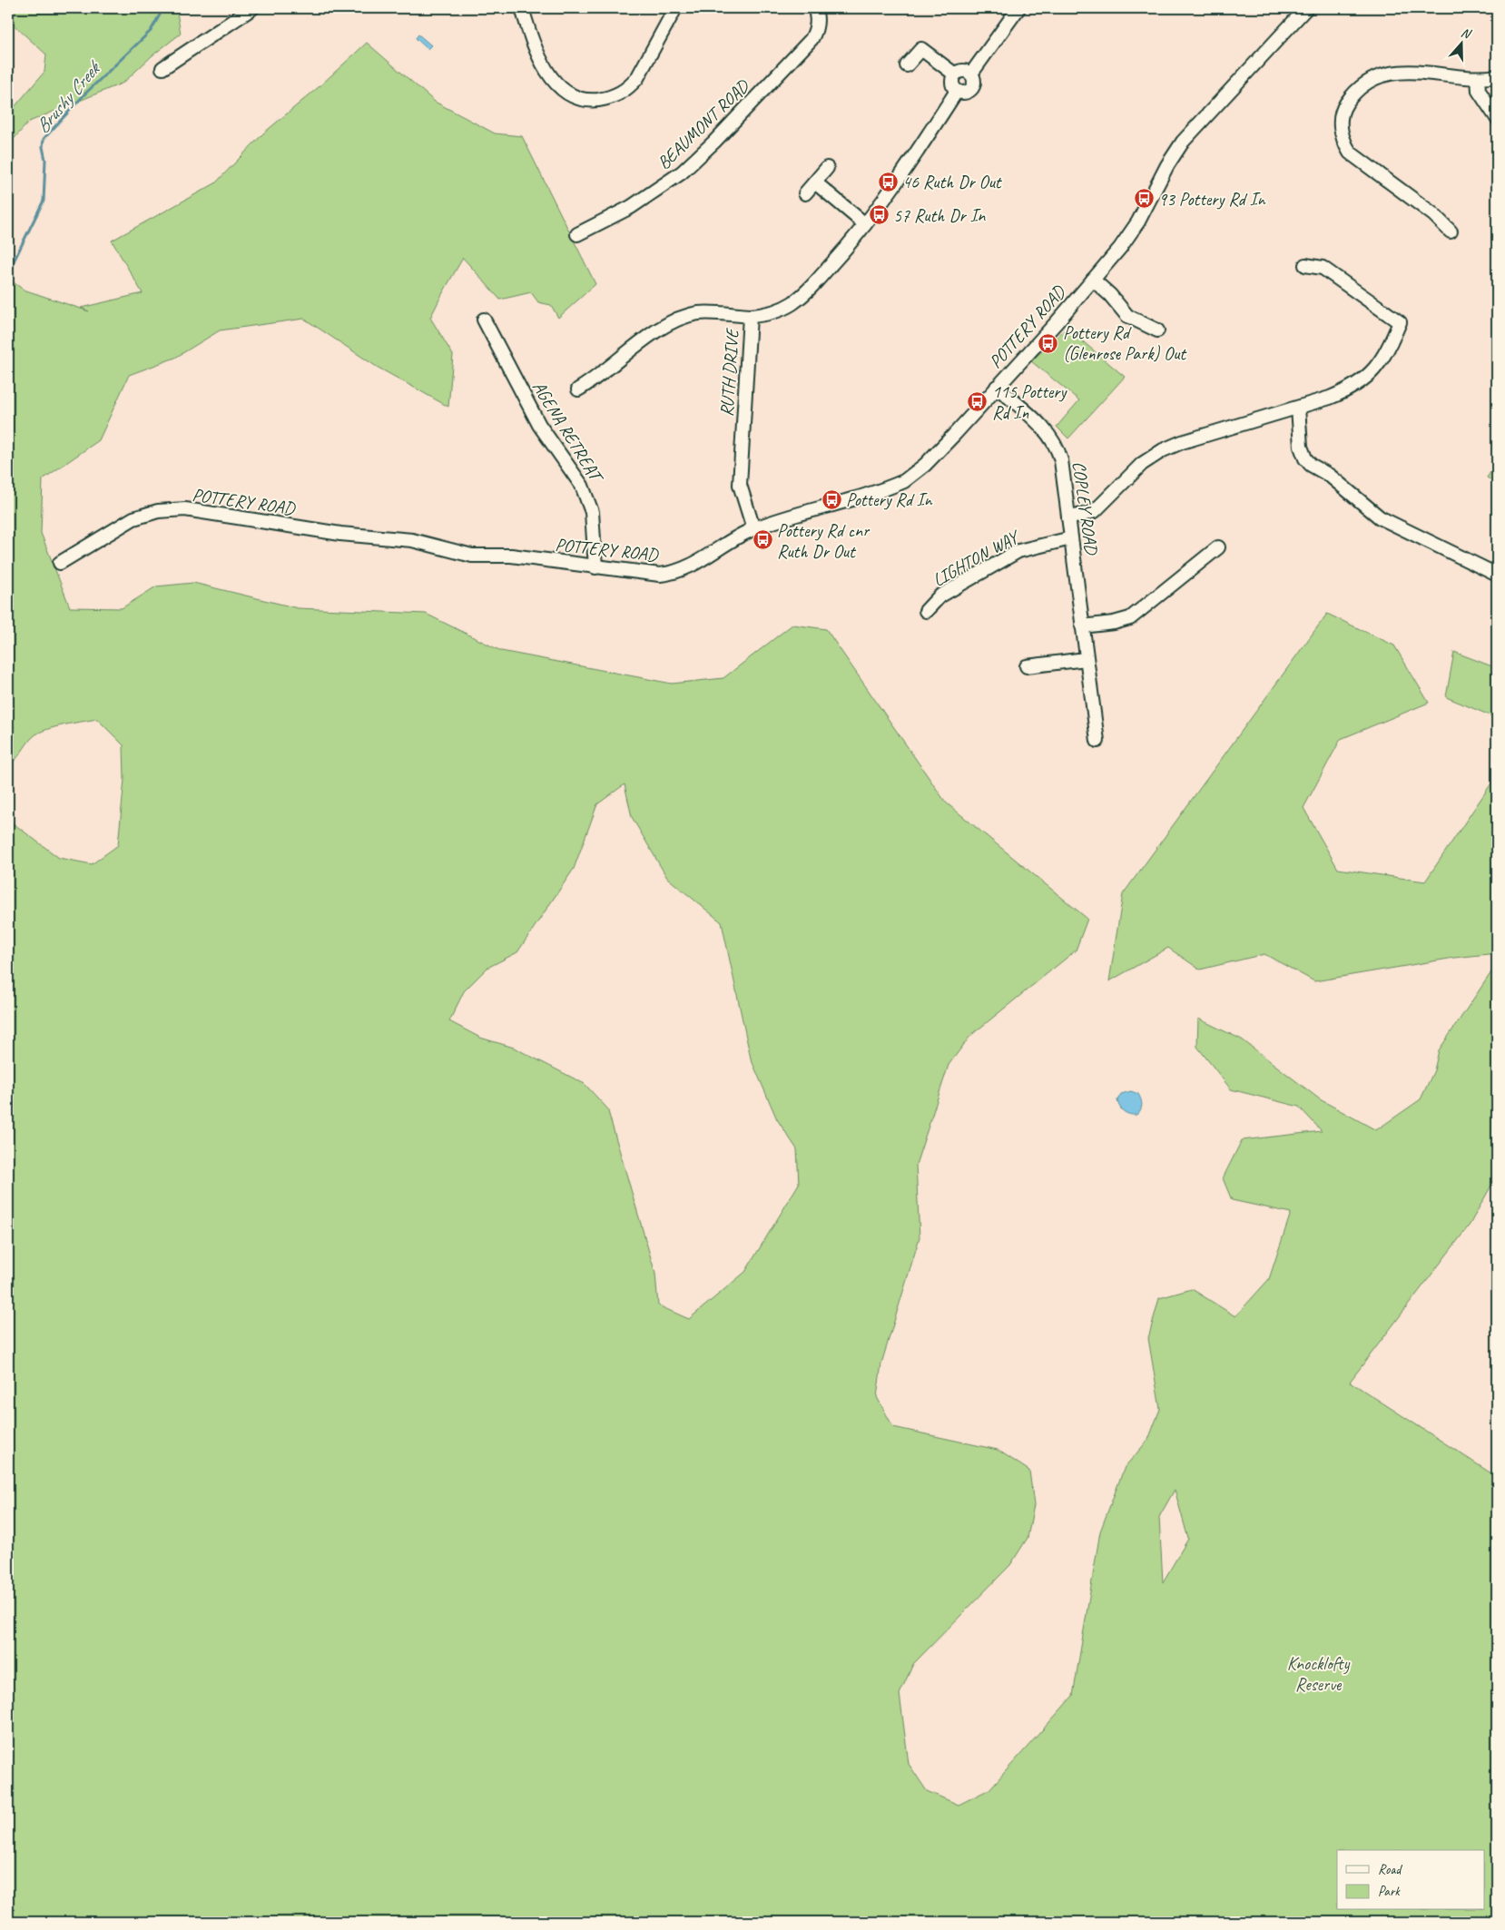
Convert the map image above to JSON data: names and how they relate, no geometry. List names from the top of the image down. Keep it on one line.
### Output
{"streets":{"street":["BEAUMONT ROAD","POTTERY ROAD","RUTH DRIVE","AGENA RETREAT","COPLEY ROAD","LIGHTON WAY"]},"crossings":[["POTTERY ROAD","RUTH DRIVE"],["POTTERY ROAD","AGENA RETREAT"],["POTTERY ROAD","COPLEY ROAD"],["COPLEY ROAD","LIGHTON WAY"]],"water":["Brushy Creek"],"parks":["Knocklofty Reserve"],"places":{"bus stop":["46 Ruth Dr Out","93 Pottery Rd In","57 Ruth Dr In","Pottery Rd (Glenrose Park) Out","115 Pottery Rd In","Pottery Rd In","Pottery Rd cnr Ruth Dr Out"]},"legend":["Road","Park"],"north":"top"}
